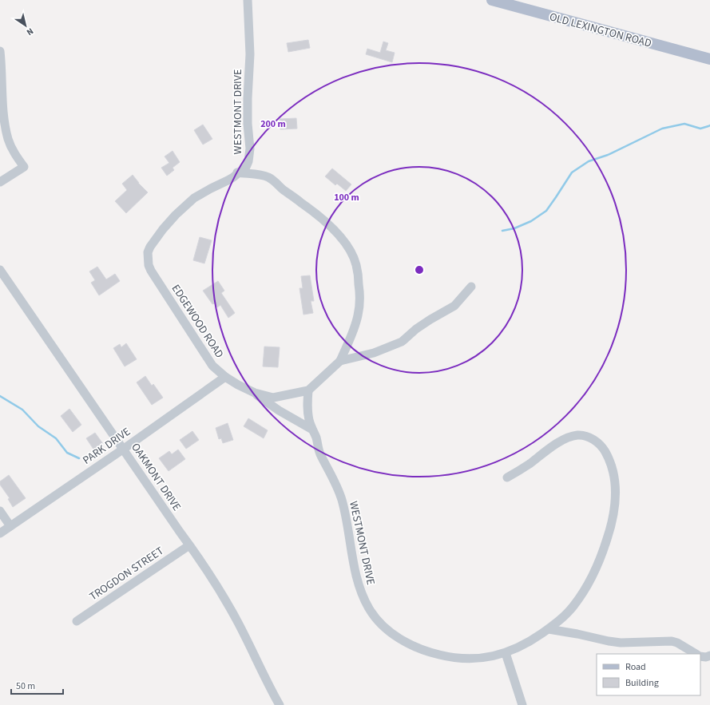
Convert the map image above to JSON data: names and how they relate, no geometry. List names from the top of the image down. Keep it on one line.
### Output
{"streets":{"main road":["OLD LEXINGTON ROAD"],"street":["WESTMONT DRIVE","EDGEWOOD ROAD","PARK DRIVE","OAKMONT DRIVE","TROGDON STREET"]},"crossings":[["WESTMONT DRIVE","EDGEWOOD ROAD"],["EDGEWOOD ROAD","PARK DRIVE"],["PARK DRIVE","OAKMONT DRIVE"],["OAKMONT DRIVE","TROGDON STREET"]],"legend":["Road","Building"],"scale_bar":"50 m","north":"bottom right","rings":["200 m","100 m"]}
